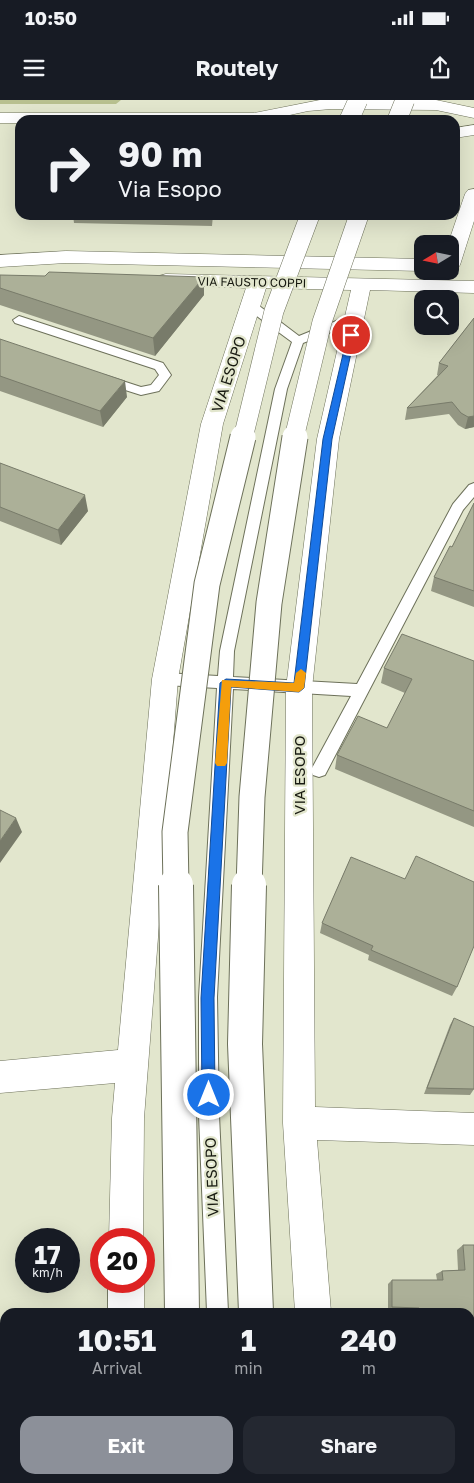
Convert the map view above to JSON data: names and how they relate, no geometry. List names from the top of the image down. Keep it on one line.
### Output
{"streets":{"main road":["VIA FAUSTO COPPI","VIA ESOPO"]},"crossings":[["VIA FAUSTO COPPI","VIA ESOPO"]],"north":"left","page":{"status":"10:50","header":"Routely","turn":["90 m","Via Esopo"],"speed":"17 km/h","limit":"20","eta":["10:51","Arrival","1","min","240","m"],"buttons":["Exit","Share"]}}
